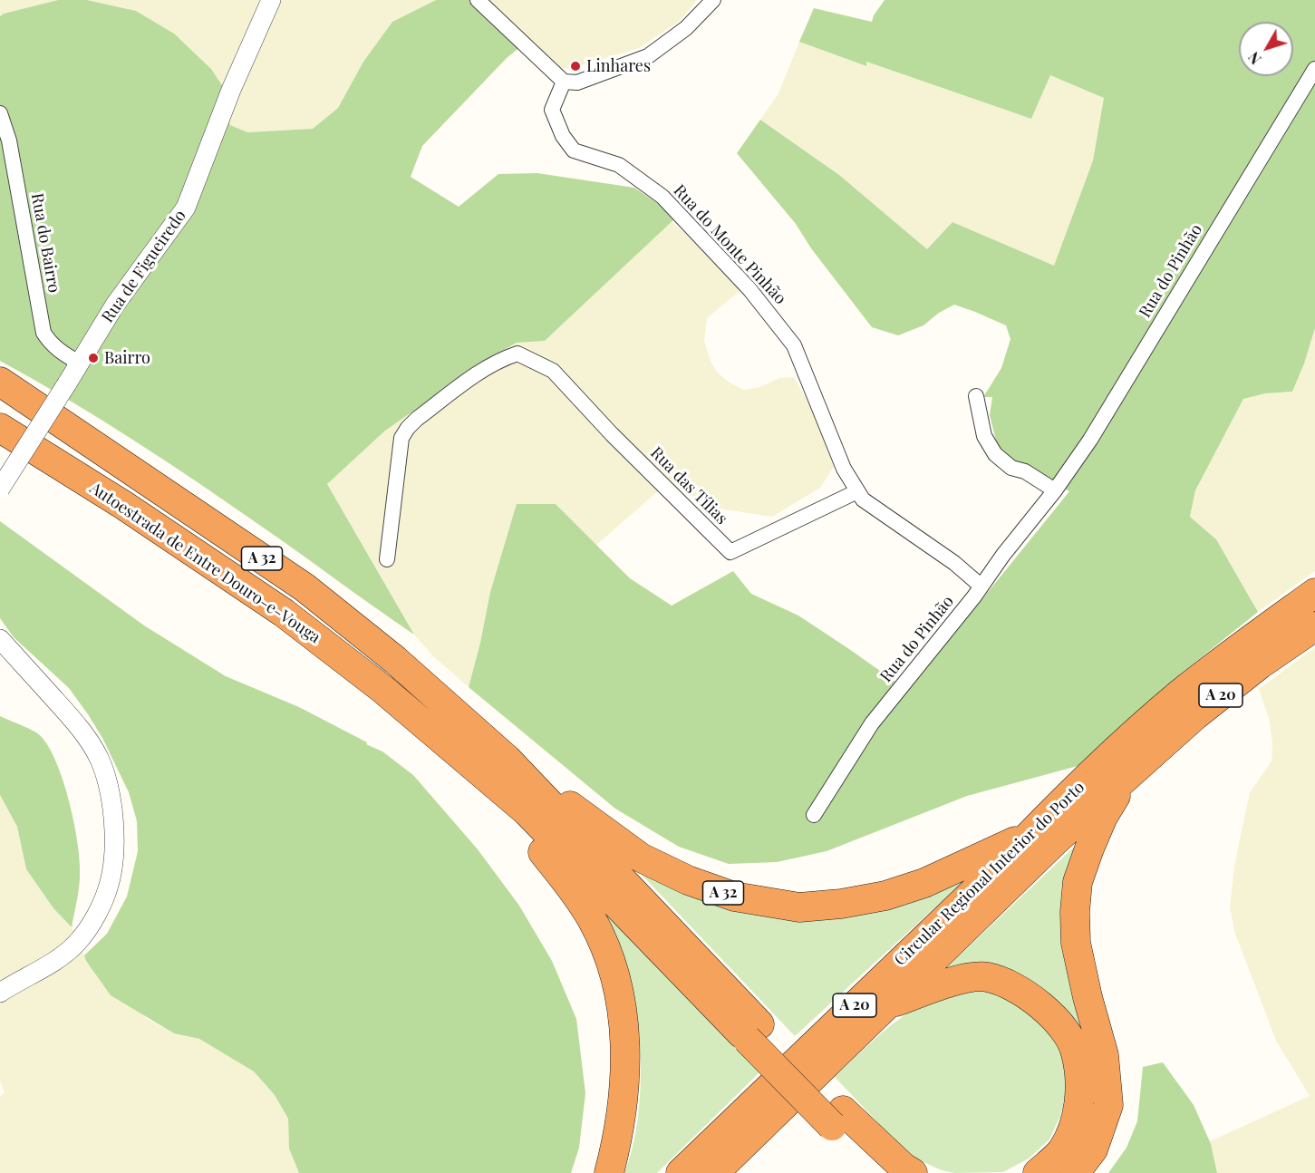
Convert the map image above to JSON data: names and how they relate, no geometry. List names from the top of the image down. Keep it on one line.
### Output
{"streets":{"highway":["A 32","Autoestrada de Entre Douro-e-Vouga","A 20","Circular Regional Interior do Porto"],"street":["Rua do Bairro","Rua do Monte Pinhão","Rua de Figueiredo","Rua do Pinhão","Rua das Tílias"]},"crossings":[["Rua do Bairro","Rua de Figueiredo"],["Rua do Monte Pinhão","Rua do Pinhão"],["Rua do Monte Pinhão","Rua das Tílias"],["A 32","Autoestrada de Entre Douro-e-Vouga"],["A 32","Circular Regional Interior do Porto"]],"places":["Linhares","Bairro"],"north":"bottom left"}
